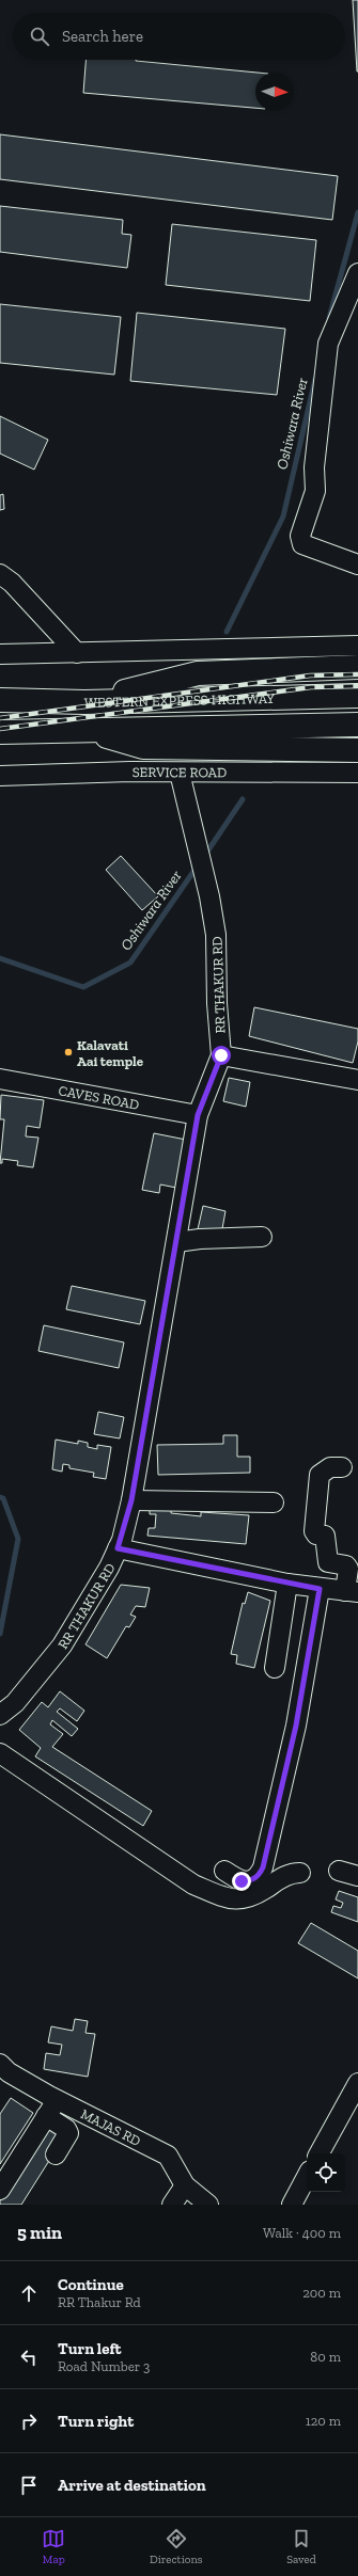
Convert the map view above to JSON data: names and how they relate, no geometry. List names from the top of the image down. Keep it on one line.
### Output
{"streets":{"highway":["WESTERN EXPRESS HIGHWAY"],"street":["SERVICE ROAD","RR THAKUR RD","CAVES ROAD","MAJAS RD"]},"crossings":[["SERVICE ROAD","RR THAKUR RD"],["RR THAKUR RD","CAVES ROAD"]],"water":["Oshiwara River"],"places":["Kalavati Aai temple"],"north":"right","page":{"search":"Search here","heading":["5 min","Walk · 400 m"],"list":[["Continue","RR Thakur Rd","200 m"],["Turn left","Road Number 3","80 m"],["Turn right","120 m"],"Arrive at destination"],"nav":["Map","Directions","Saved"]}}
